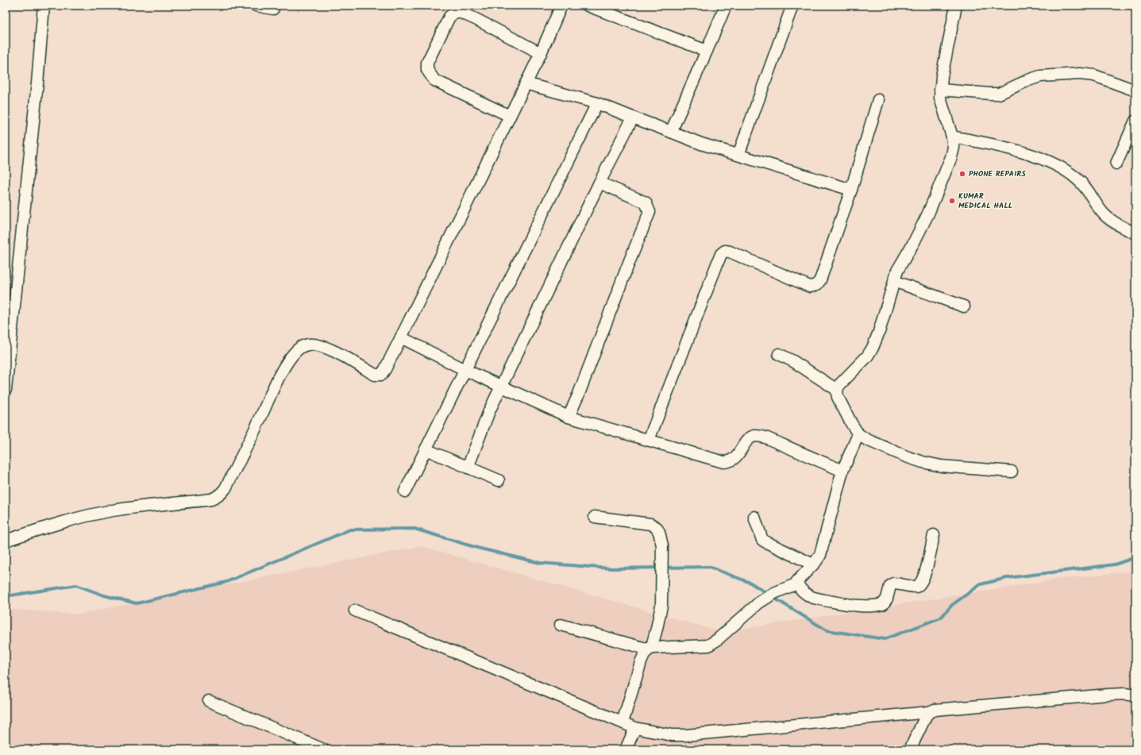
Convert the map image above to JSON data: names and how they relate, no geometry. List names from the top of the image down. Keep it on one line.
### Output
{"places":["PHONE REPAIRS","KUMAR MEDICAL HALL"]}
